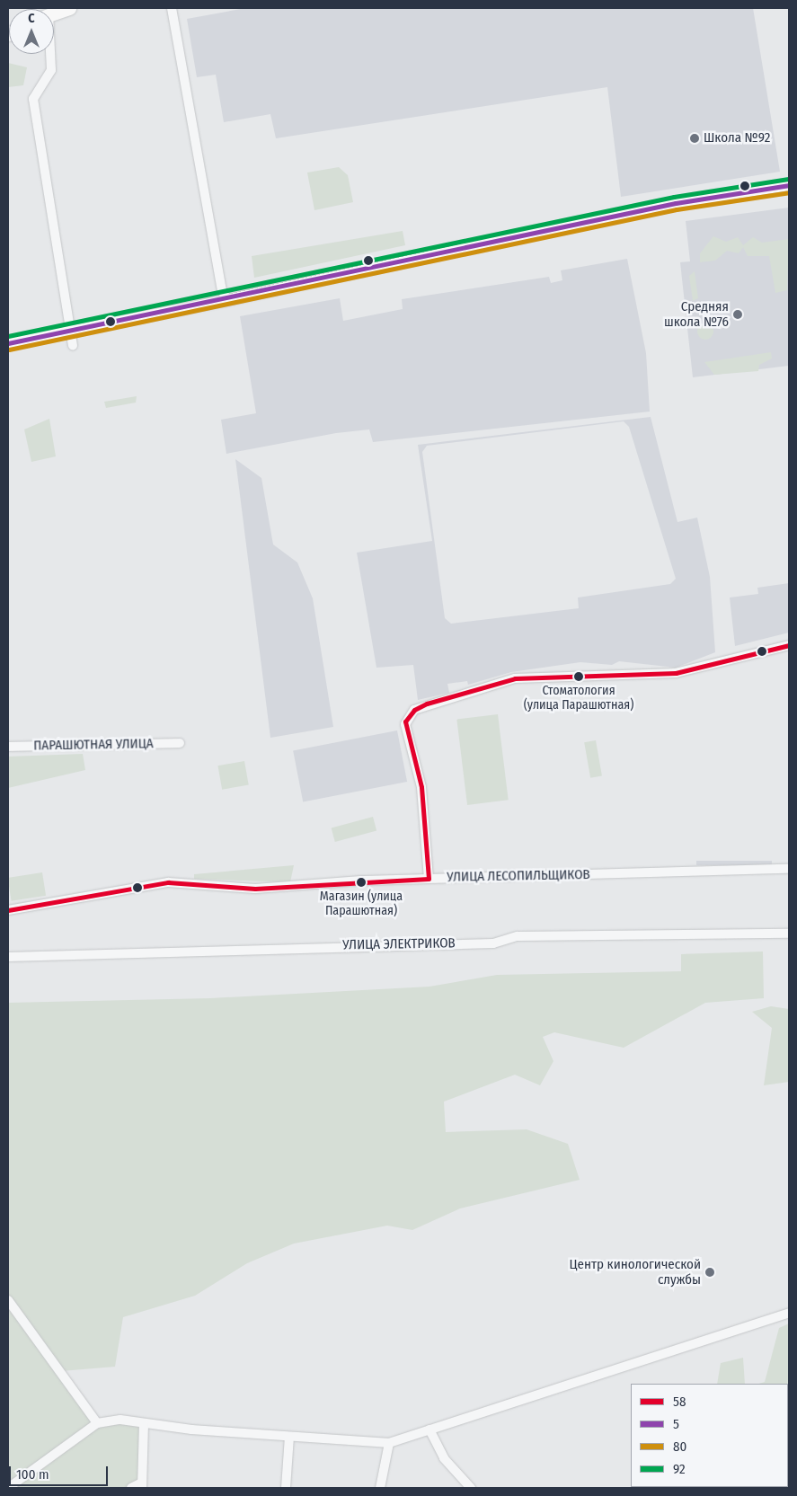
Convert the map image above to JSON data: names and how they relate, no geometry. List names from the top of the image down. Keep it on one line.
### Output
{"streets":{"street":["ПАРАШЮТНАЯ УЛИЦА","УЛИЦА ЛЕСОПИЛЬЩИКОВ","УЛИЦА ЭЛЕКТРИКОВ"]},"places":["Школа №92","Средняя школа №76","Стоматология (улица Парашютная)","Магазин (улица Парашютная)","Центр кинологической службы"],"lines":["transit line 92","transit line 5","transit line 80","transit line 58"],"legend":["58","5","80","92"],"scale_bar":"100 m","north":"top"}
